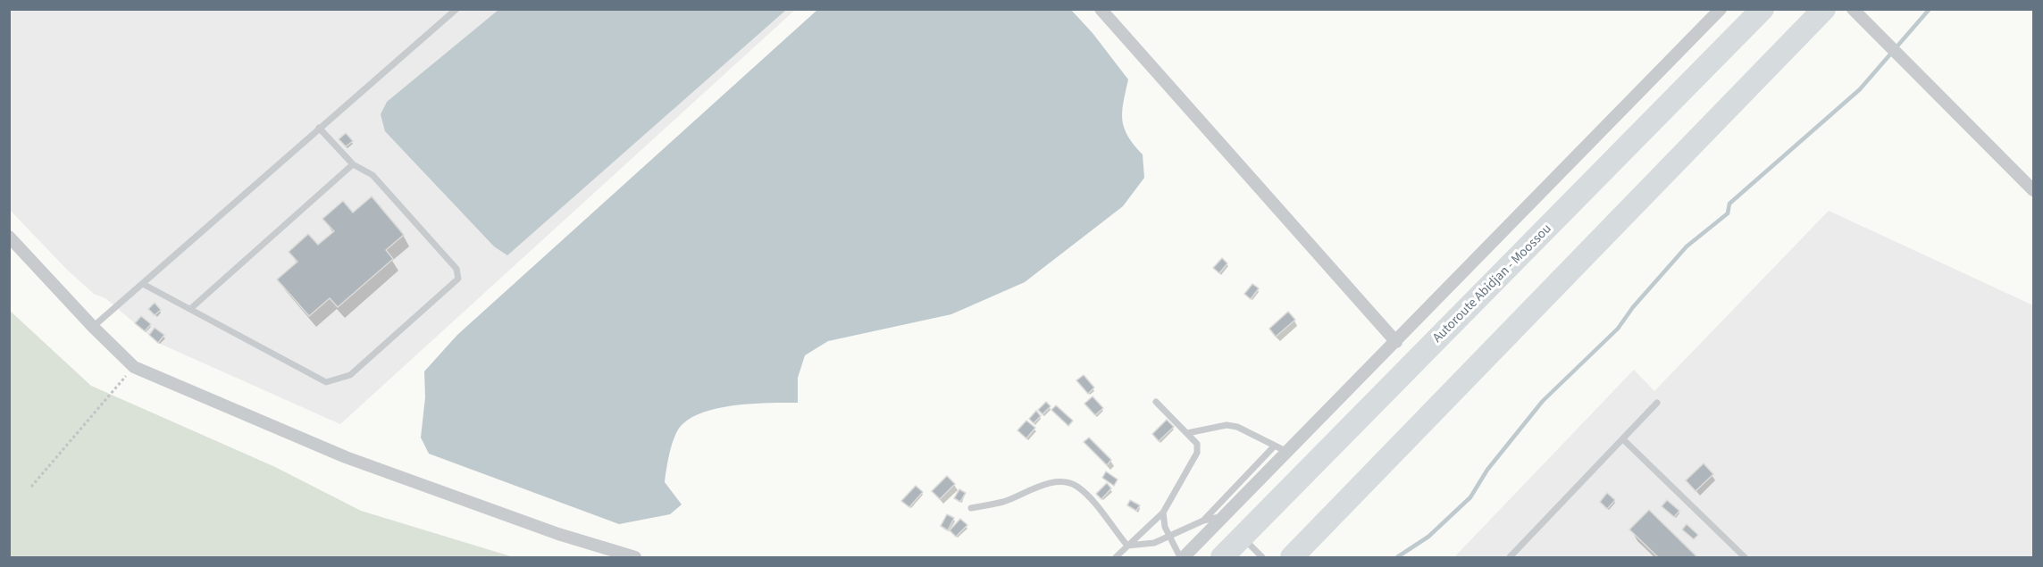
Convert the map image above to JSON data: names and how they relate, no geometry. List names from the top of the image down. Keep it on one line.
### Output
{"streets":{"highway":["Autoroute Abidjan - Moossou"]}}
